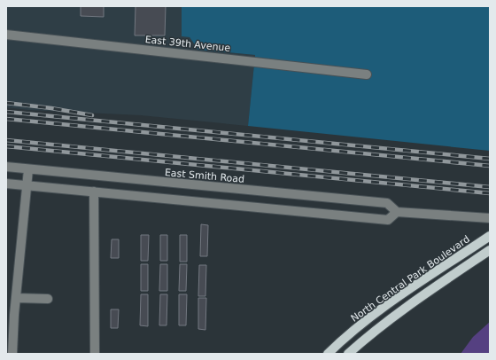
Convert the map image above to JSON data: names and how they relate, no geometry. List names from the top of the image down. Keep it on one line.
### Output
{"streets":{"main road":["North Central Park Boulevard"],"street":["East 39th Avenue","East Smith Road"]}}
